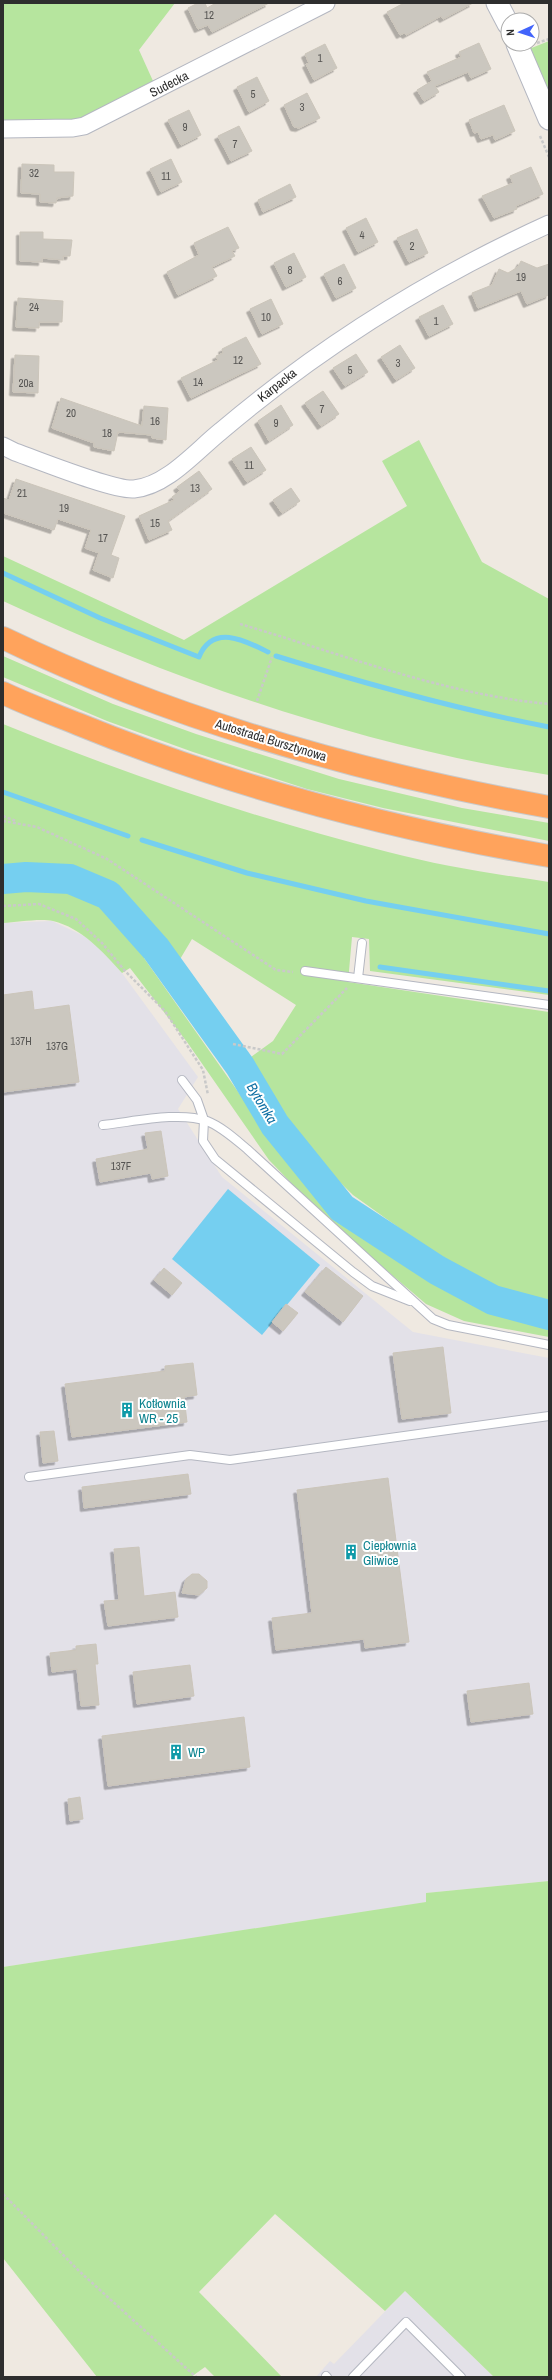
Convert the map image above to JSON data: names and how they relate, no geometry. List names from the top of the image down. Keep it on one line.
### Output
{"streets":{"highway":["Autostrada Bursztynowa"],"street":["Sudecka","Karpacka"]},"water":["Bytomka"],"places":{"building":["Kotłownia WR - 25","Ciepłownia Gliwice","WP"]},"house_numbers":["12","1","5","3","9","7","32","11","4","2","8","19","6","24","10","1","12","3","5","14","20a","7","20","16","9","18","11","13","21","19","15","17","137H","137G","137F"],"north":"left"}
